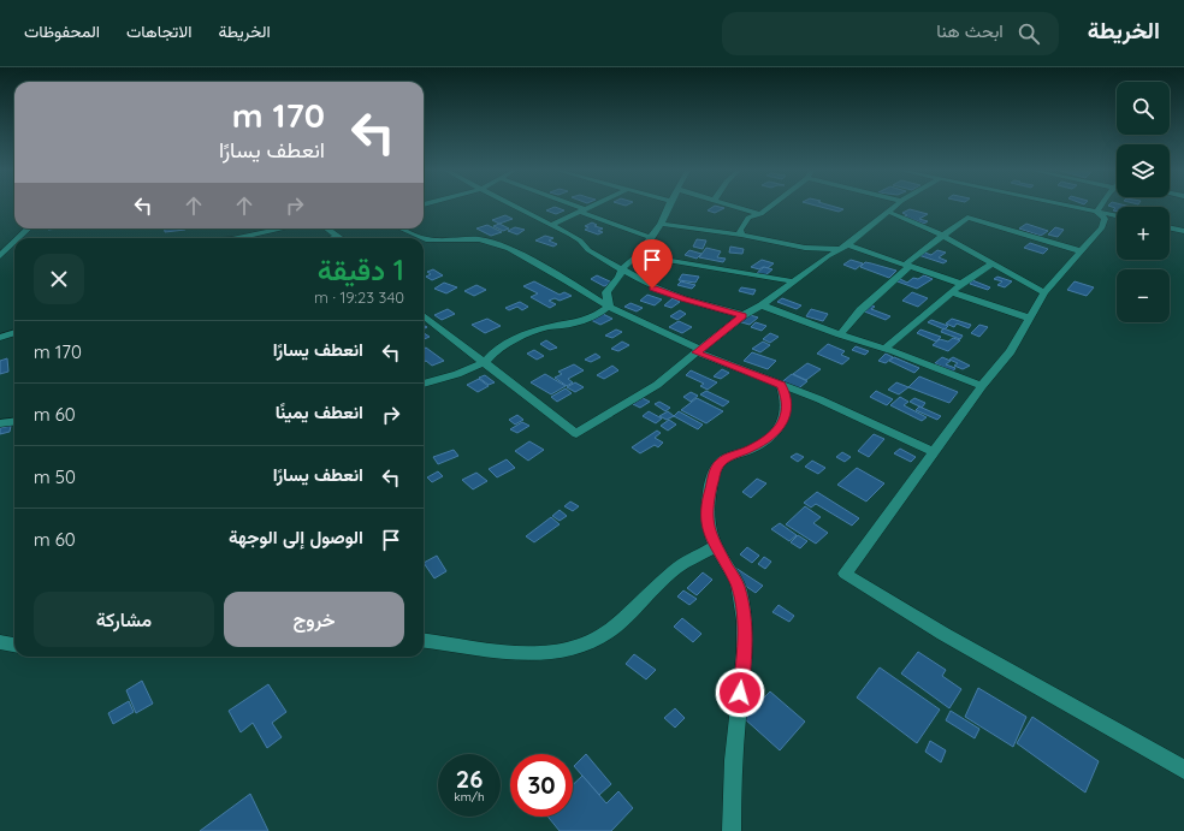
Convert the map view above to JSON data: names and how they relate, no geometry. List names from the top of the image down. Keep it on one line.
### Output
{"page":{"header":"الخريطة","search":"ابحث هنا","nav":["الخريطة","الاتجاهات","المحفوظات"],"map_buttons":["+","−"],"turn":["170 m","انعطف يسارًا"],"heading":["1 دقيقة","340 m · 19:23"],"list":[{"name":"انعطف يسارًا","value":"170 m"},{"name":"انعطف يمينًا","value":"60 m"},{"name":"انعطف يسارًا","value":"50 m"},{"name":"الوصول إلى الوجهة","value":"60 m"}],"buttons":["خروج","مشاركة"],"speed":"26 km/h","limit":"30"}}
